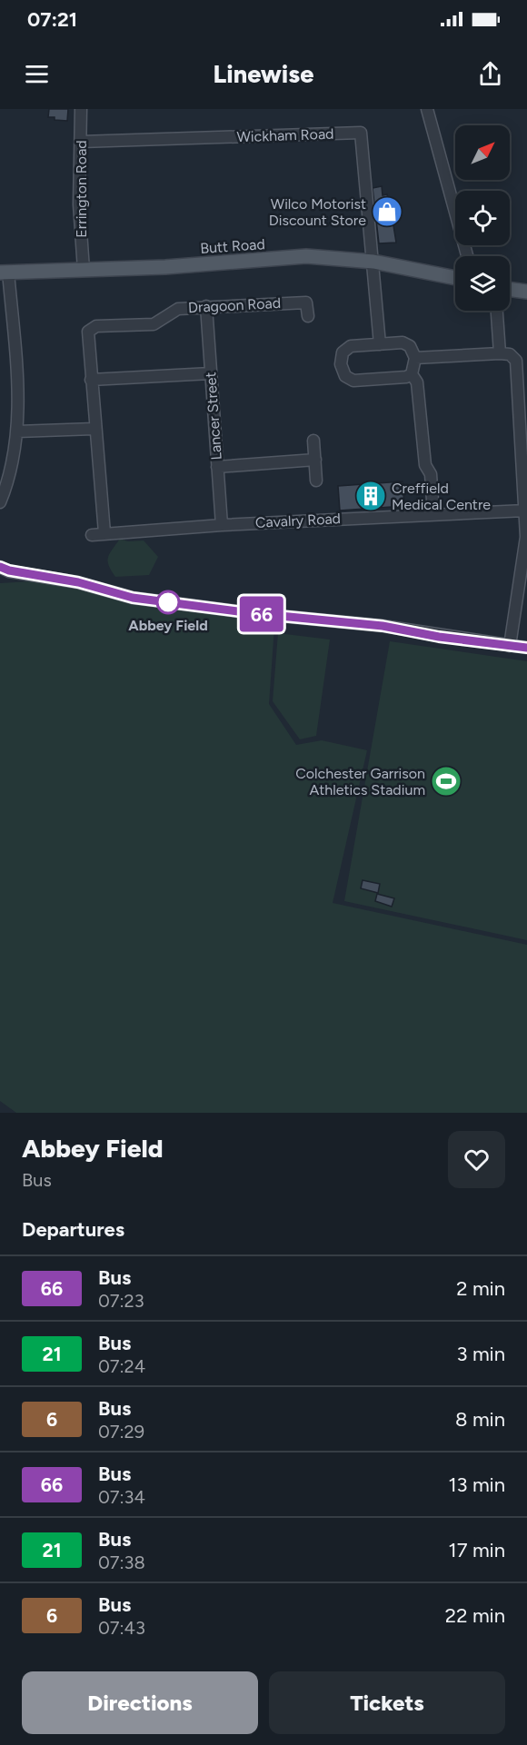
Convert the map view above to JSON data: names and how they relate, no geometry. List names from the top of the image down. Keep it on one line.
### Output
{"streets":{"main road":["Butt Road"],"street":["Wickham Road","Errington Road","Dragoon Road","Lancer Street","Cavalry Road"]},"crossings":[["Wickham Road","Errington Road"],["Wickham Road","Butt Road"],["Errington Road","Butt Road"],["Dragoon Road","Lancer Street"],["Lancer Street","Cavalry Road"]],"places":{"shop":["Wilco Motorist Discount Store"],"building":["Creffield Medical Centre"],"other":["Abbey Field"],"sports":["Colchester Garrison Athletics Stadium"]},"lines":["bus line 66"],"north":"top right","page":{"status":"07:21","header":"Linewise","on_map":"66","heading":[["Abbey Field","Bus"],"Departures"],"list":[{"mark":"66","name":"Bus","note":"07:23","value":"2 min"},{"mark":"21","name":"Bus","note":"07:24","value":"3 min"},{"mark":"6","name":"Bus","note":"07:29","value":"8 min"},{"mark":"66","name":"Bus","note":"07:34","value":"13 min"},{"mark":"21","name":"Bus","note":"07:38","value":"17 min"},{"mark":"6","name":"Bus","note":"07:43","value":"22 min"}],"buttons":["Directions","Tickets"]}}
